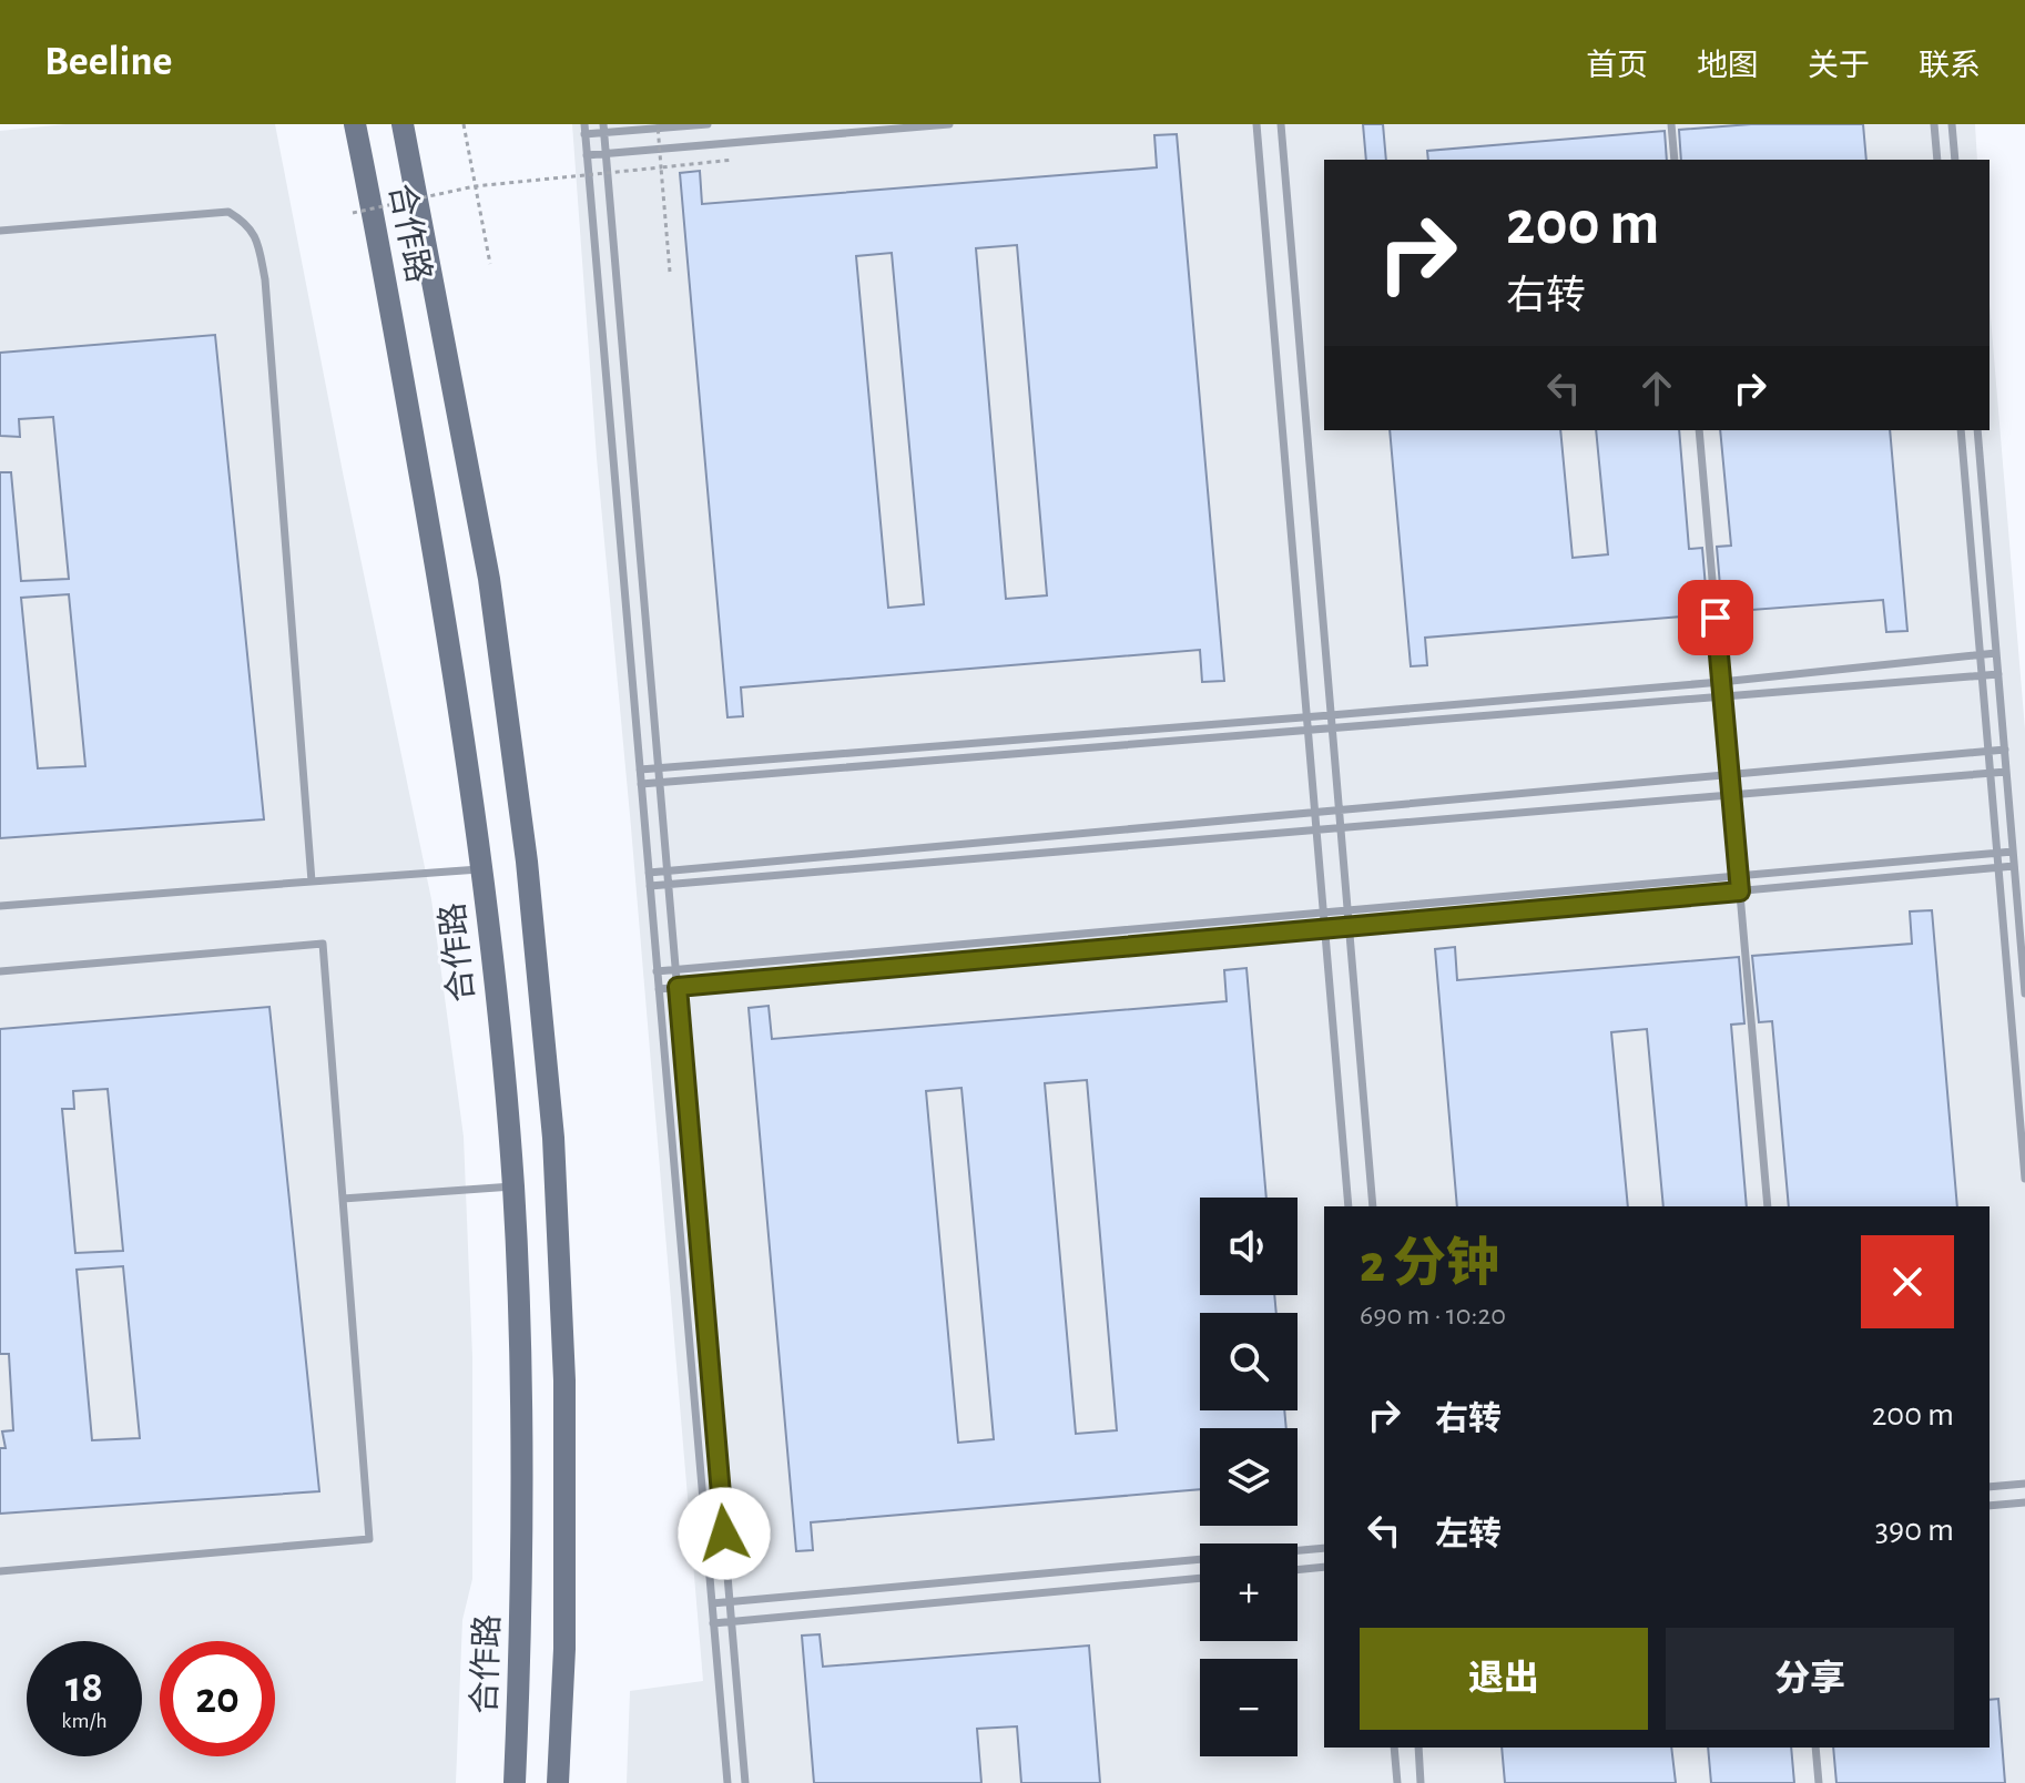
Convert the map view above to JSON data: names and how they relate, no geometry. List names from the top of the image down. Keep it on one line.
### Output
{"streets":{"main road":["合作路"]},"page":{"header":"Beeline","nav":["首页","地图","关于","联系"],"turn":["200 m","右转"],"map_buttons":["+","−"],"heading":["2 分钟","690 m · 10:20"],"list":[{"name":"右转","value":"200 m"},{"name":"左转","value":"390 m"}],"buttons":["退出","分享"],"speed":"18 km/h","limit":"20"}}
